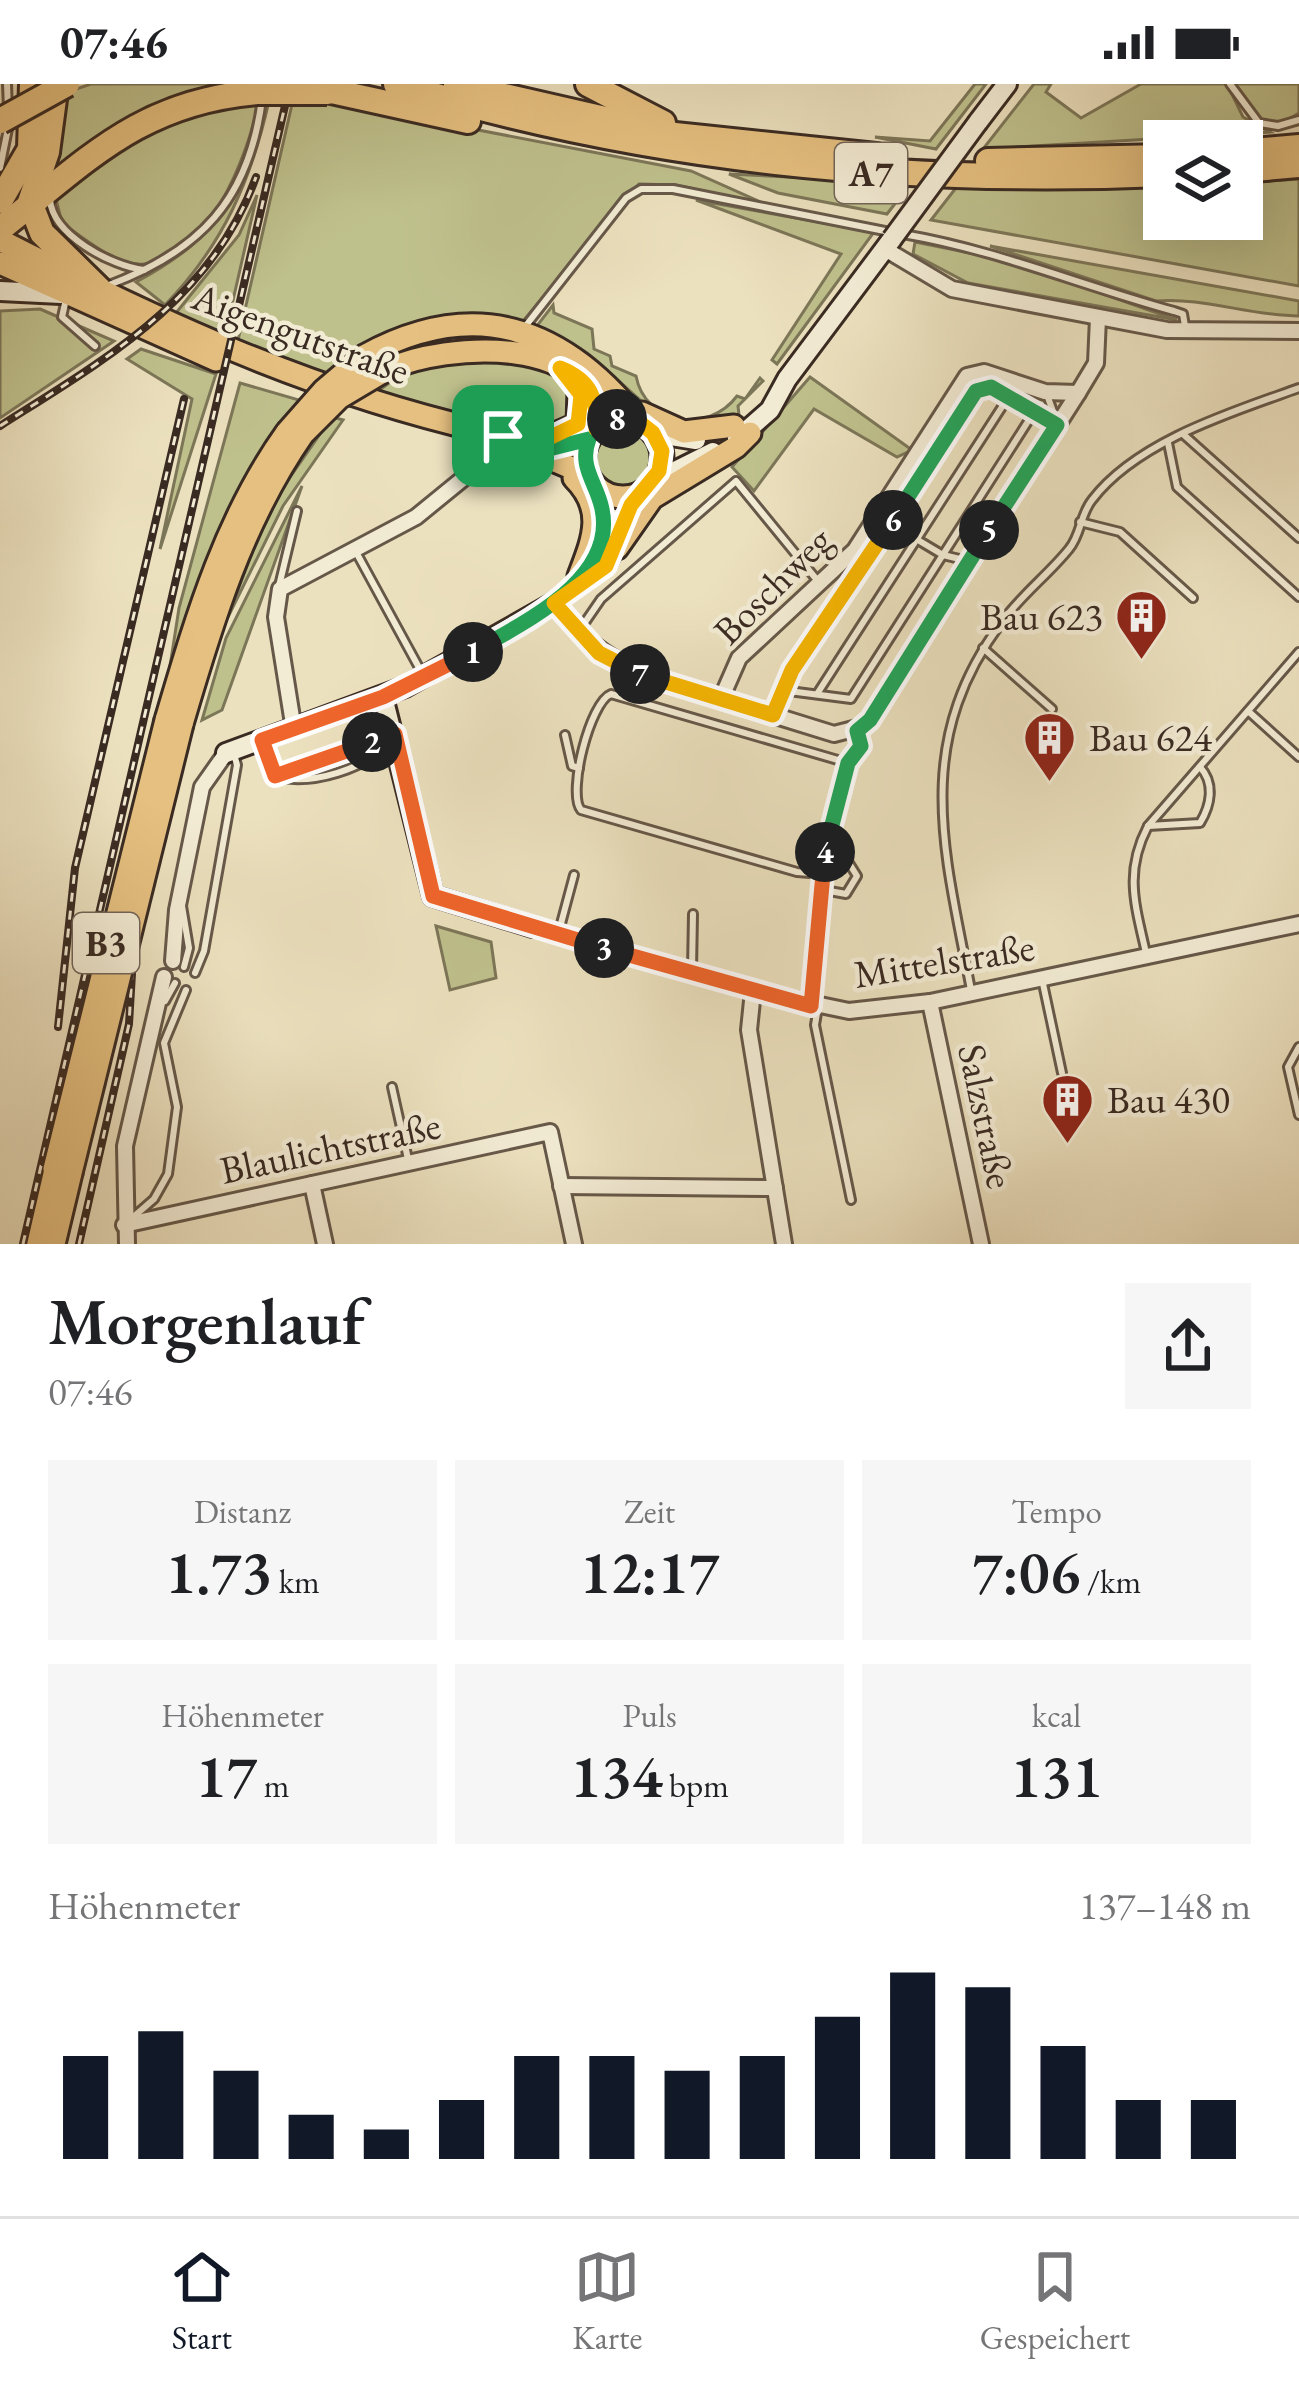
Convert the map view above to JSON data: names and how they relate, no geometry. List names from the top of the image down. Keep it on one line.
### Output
{"streets":{"highway":["A7"],"main road":["Aigengutstraße","B3"],"street":["Boschweg","Mittelstraße","Salzstraße","Blaulichtstraße"]},"crossings":[["Aigengutstraße","B3"],["Mittelstraße","Salzstraße"]],"places":{"building":["Bau 623","Bau 624","Bau 430"]},"page":{"status":"07:46","pins":["8","6","5","1","7","2","4","3"],"heading":["Morgenlauf","07:46"],"stats":[["Distanz","1.73 km"],["Zeit","12:17"],["Tempo","7:06 /km"],["Höhenmeter","17 m"],["Puls","134 bpm"],["kcal","131"]],"chart":["Höhenmeter","137–148 m"],"tabs":["Start","Karte","Gespeichert"]}}
